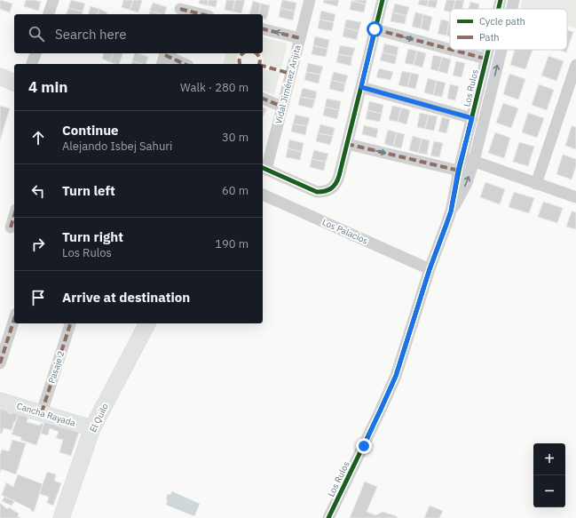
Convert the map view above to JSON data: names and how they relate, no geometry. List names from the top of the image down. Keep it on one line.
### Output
{"streets":{"street":["Vidal Jiménez Arijita","Los Rulos","Los Palacios","Pasaje 2","Cancha Rayada","El Quilo"]},"crossings":[["Los Rulos","Los Palacios"],["Pasaje 2","Cancha Rayada"],["Cancha Rayada","El Quilo"]],"legend":["Cycle path","Path"],"page":{"search":"Search here","heading":["4 min","Walk · 280 m"],"list":[["Continue","Alejando Isbej Sahuri","30 m"],["Turn left","60 m"],["Turn right","Los Rulos","190 m"],"Arrive at destination"],"map_buttons":["+","−"]}}
